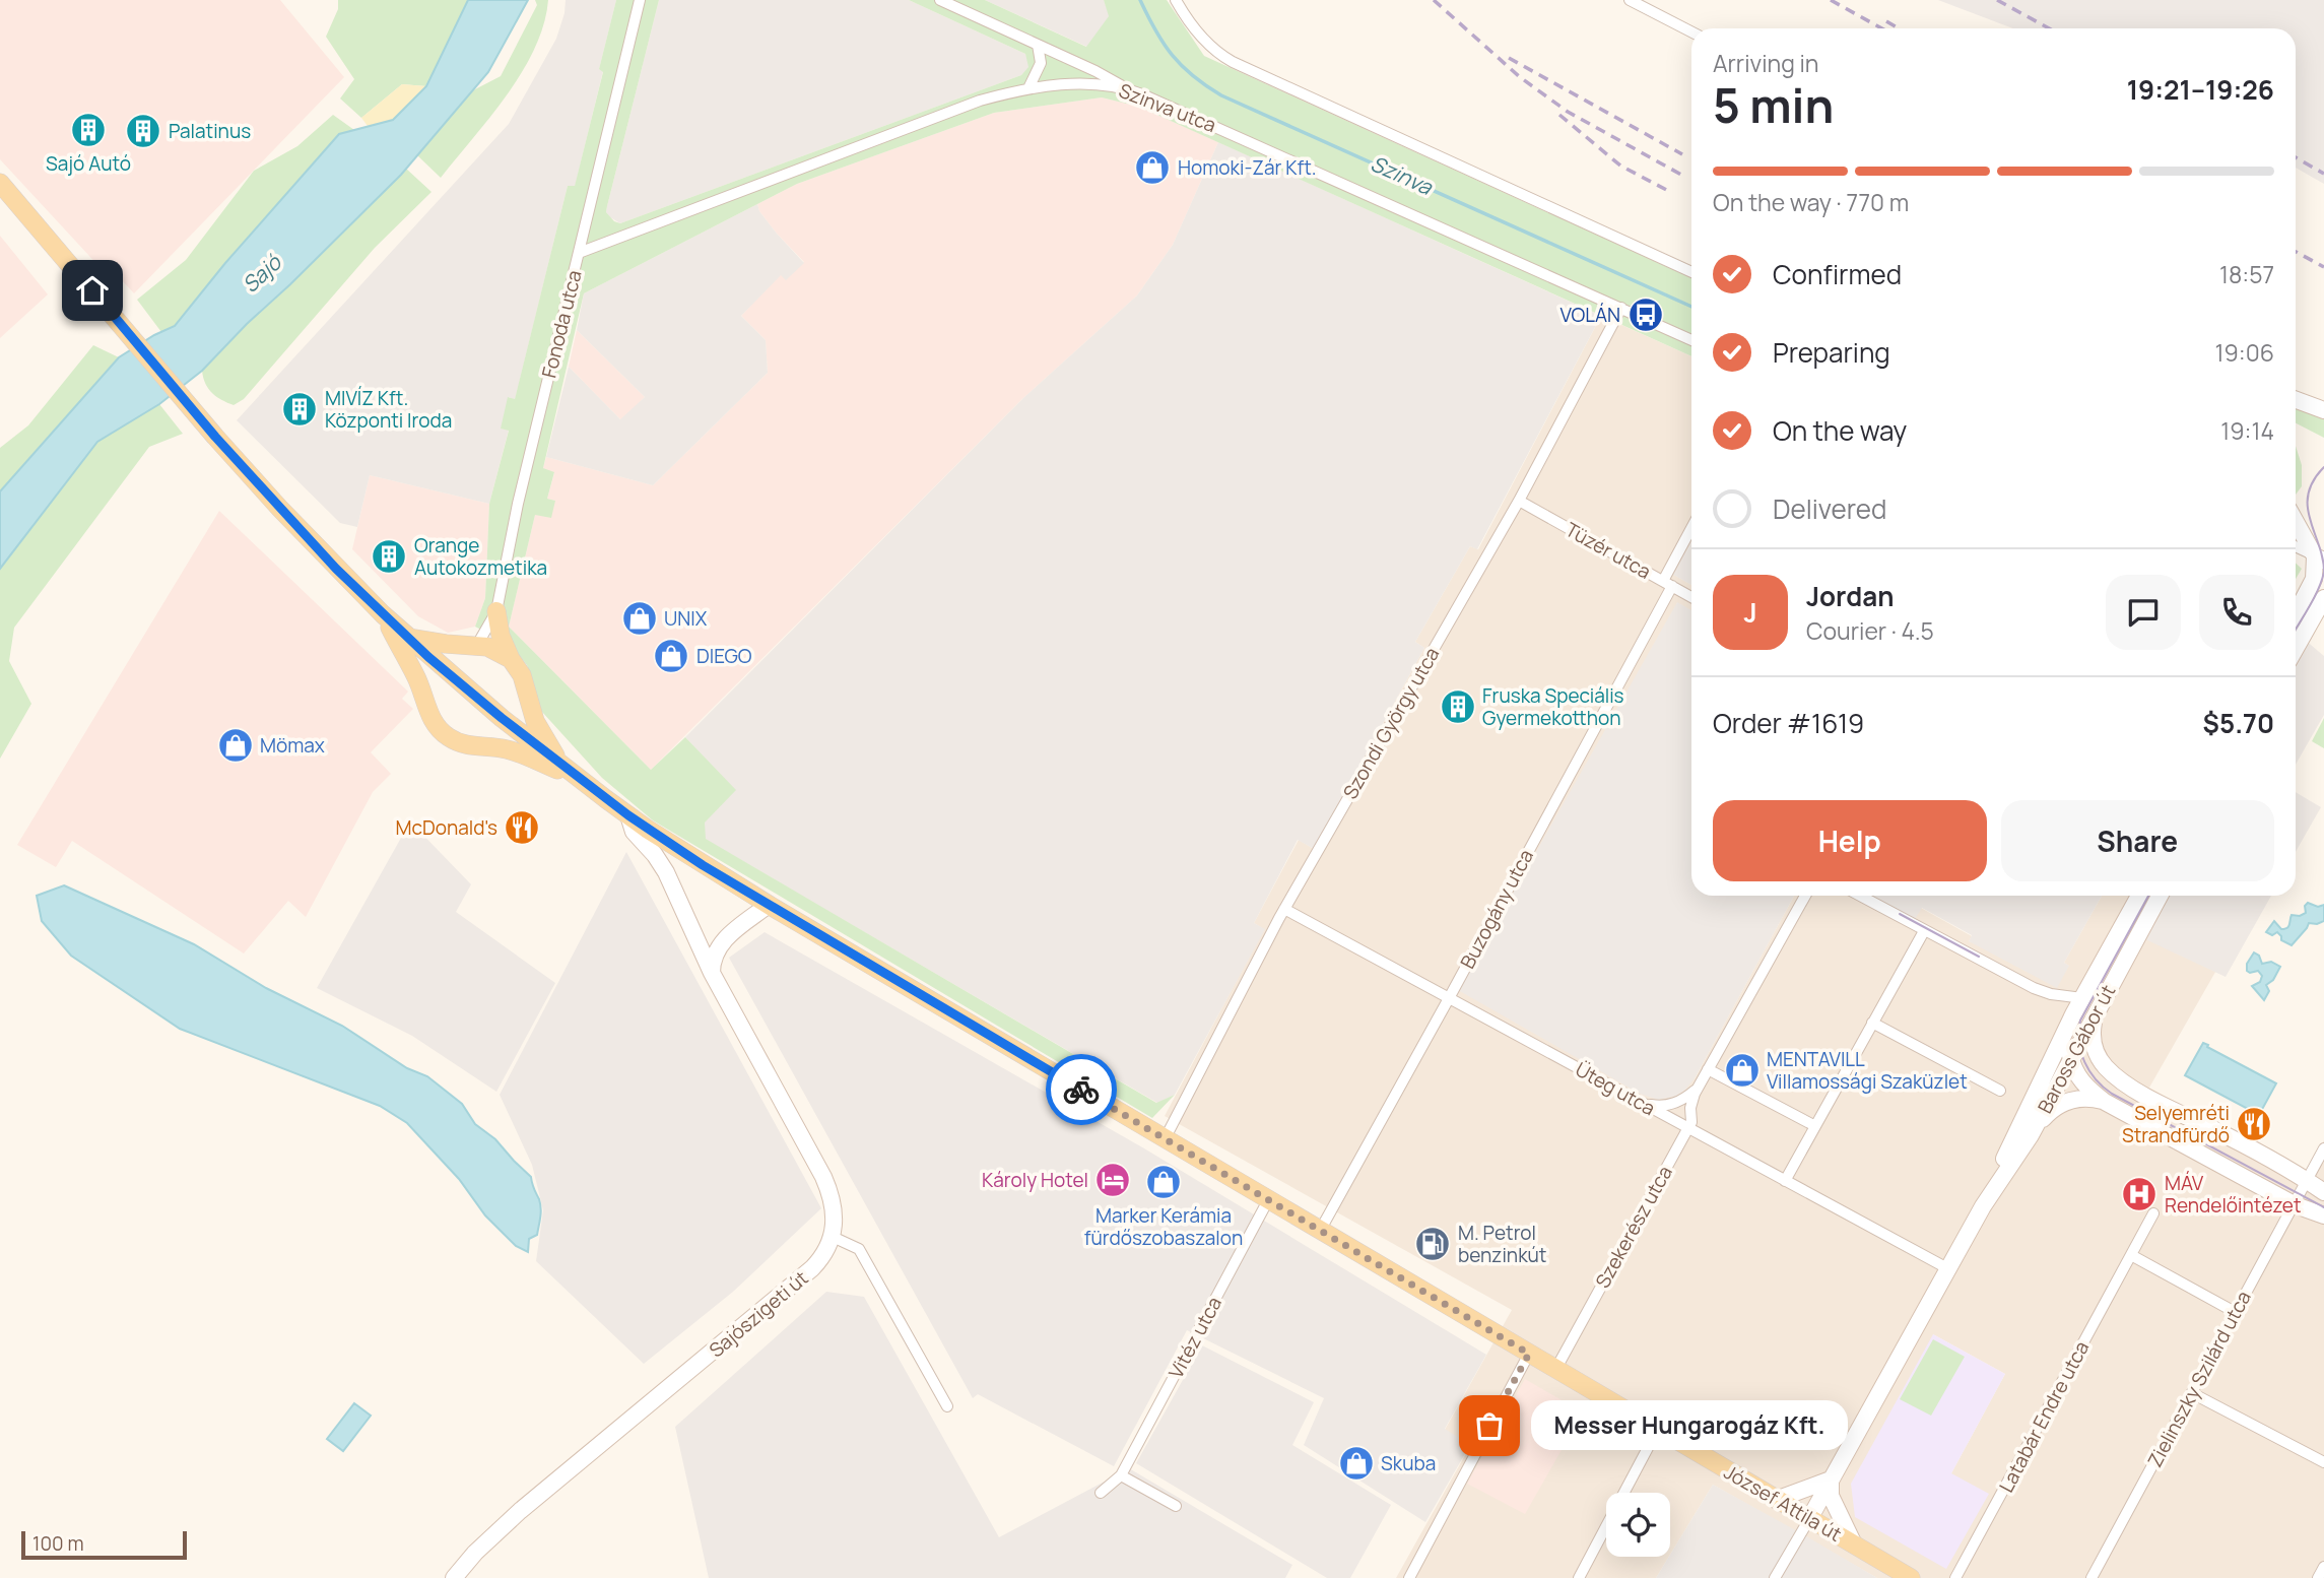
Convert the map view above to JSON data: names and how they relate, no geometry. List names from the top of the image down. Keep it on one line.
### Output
{"streets":{"main road":["József Attila út"],"street":["Szinva utca","Fonoda utca","Tüzér utca","Szondi György utca","Buzogány utca","Baross Gábor út","Üteg utca","Szekerész utca","Sajószigeti út","Vitéz utca","Zielinszky Szilárd utca","Latabár Endre utca"]},"crossings":[["Szinva utca","Fonoda utca"],["Szinva utca","Szondi György utca"],["Tüzér utca","Szondi György utca"],["Tüzér utca","Buzogány utca"],["Szondi György utca","Üteg utca"],["Szondi György utca","József Attila út"],["Buzogány utca","Üteg utca"],["Buzogány utca","József Attila út"],["Baross Gábor út","Üteg utca"],["Baross Gábor út","József Attila út"],["Üteg utca","Szekerész utca"],["Szekerész utca","József Attila út"],["Vitéz utca","József Attila út"]],"water":["Szinva","Sajó"],"places":{"building":["Sajó Autó","Palatinus","MIVÍZ Kft. Központi Iroda","Orange Autokozmetika","Fruska Speciális Gyermekotthon"],"shop":["Homoki-Zár Kft.","UNIX","DIEGO","Mömax","MENTAVILL Villamossági Szaküzlet","Marker Kerámia fürdőszobaszalon","Skuba"],"bus stop":["VOLÁN"],"restaurant":["McDonald's","Selyemréti Strandfürdő"],"hotel":["Károly Hotel"],"hospital":["MÁV Rendelőintézet"],"fuel station":["M. Petrol benzinkút"],"other":["Messer Hungarogáz Kft."]},"scale_bar":"100 m","page":{"heading":["5 min","Arriving in","19:21–19:26"],"panel":["Jordan","Courier · 4.5","Order #1619","$5.70"],"bar":"On the way · 770 m","list":[["Confirmed","18:57"],["Preparing","19:06"],["On the way","19:14"],"Delivered"],"round":"J","buttons":["Help","Share"],"bubble":"Messer Hungarogáz Kft.","scale":"100 m"}}
